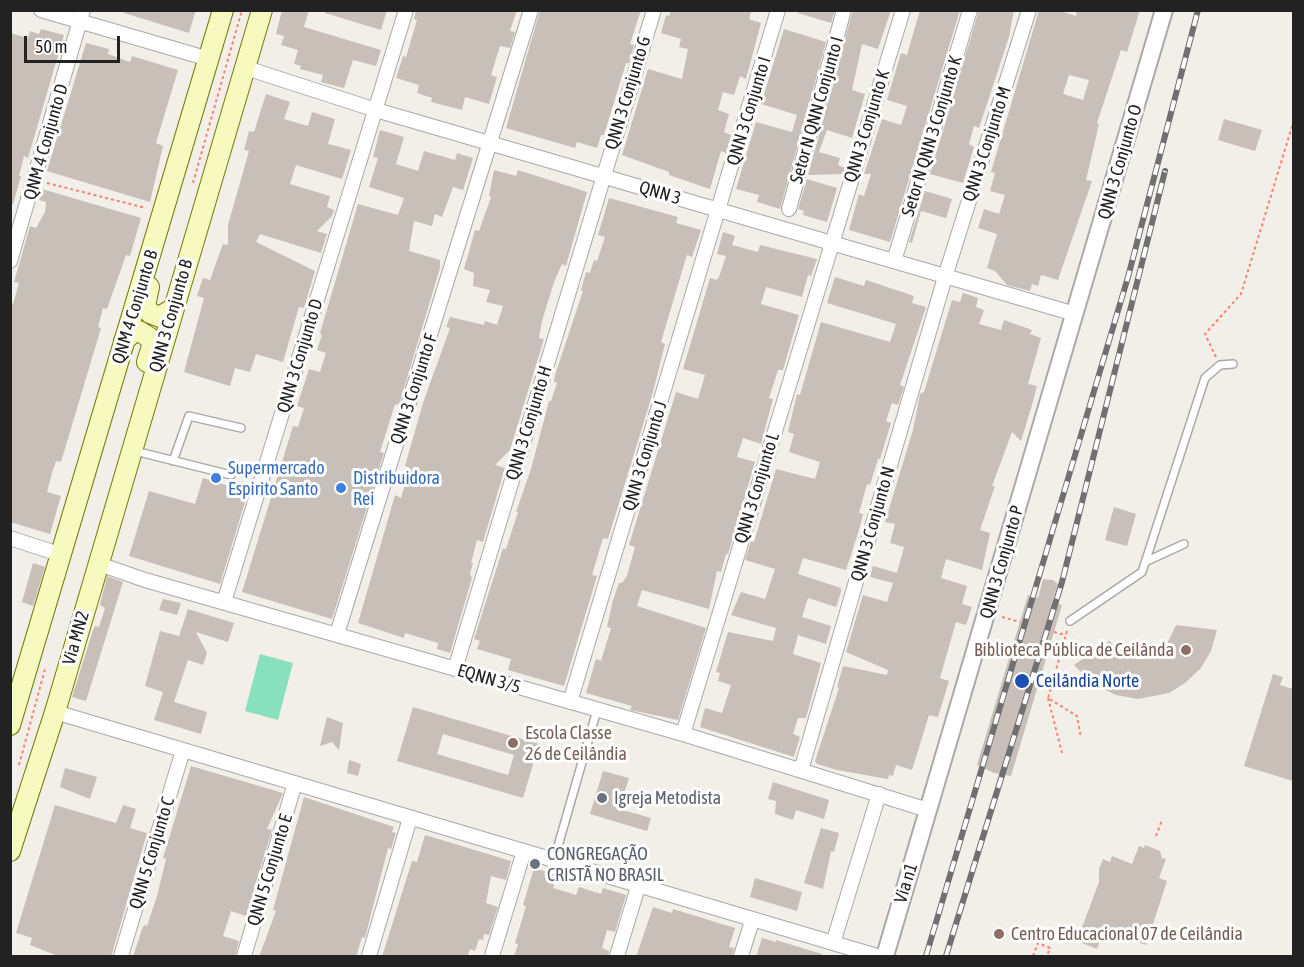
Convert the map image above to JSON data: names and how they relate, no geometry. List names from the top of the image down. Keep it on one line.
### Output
{"streets":{"main road":["QNM 4 Conjunto B","QNN 3 Conjunto B","Via MN2"],"street":["QNN 3 Conjunto G","Setor N QNN Conjunto I","QNN 3 Conjunto I","QNN 3 Conjunto K","Setor N QNN 3 Conjunto K","QNM 4 Conjunto D","QNN 3 Conjunto M","QNN 3 Conjunto O","QNN 3","QNN 3 Conjunto D","QNN 3 Conjunto F","QNN 3 Conjunto H","QNN 3 Conjunto J","QNN 3 Conjunto L","QNN 3 Conjunto N","QNN 3 Conjunto P","EQNN 3/5","QNN 5 Conjunto C","QNN 5 Conjunto E","Via n1"]},"crossings":[["QNN 3 Conjunto G","QNN 3"],["QNN 3 Conjunto G","QNN 3 Conjunto H"],["QNN 3 Conjunto I","QNN 3"],["QNN 3 Conjunto I","QNN 3 Conjunto J"],["QNN 3 Conjunto K","QNN 3"],["QNN 3 Conjunto K","QNN 3 Conjunto L"],["Setor N QNN 3 Conjunto K","QNN 3"],["QNN 3 Conjunto M","QNN 3"],["QNN 3 Conjunto M","QNN 3 Conjunto N"],["QNN 3 Conjunto O","QNN 3"],["QNN 3 Conjunto O","QNN 3 Conjunto P"],["QNN 3","QNN 3 Conjunto B"],["QNN 3","QNN 3 Conjunto D"],["QNN 3","QNN 3 Conjunto F"],["QNN 3","QNN 3 Conjunto H"],["QNN 3","QNN 3 Conjunto J"],["QNN 3","QNN 3 Conjunto L"],["QNN 3","QNN 3 Conjunto N"],["QNN 3","QNN 3 Conjunto P"],["QNM 4 Conjunto B","Via MN2"],["QNN 3 Conjunto B","Via MN2"],["QNN 3 Conjunto B","EQNN 3/5"],["QNN 3 Conjunto D","EQNN 3/5"],["QNN 3 Conjunto F","EQNN 3/5"],["QNN 3 Conjunto H","EQNN 3/5"],["QNN 3 Conjunto J","EQNN 3/5"],["QNN 3 Conjunto L","EQNN 3/5"],["QNN 3 Conjunto N","EQNN 3/5"],["QNN 3 Conjunto P","EQNN 3/5"],["QNN 3 Conjunto P","Via n1"],["Via MN2","EQNN 3/5"],["EQNN 3/5","Via n1"]],"places":["Supermercado Espirito Santo","Distribuidora Rei","Biblioteca Pública de Ceilânda","Ceilândia Norte","Escola Classe 26 de Ceilândia","Igreja Metodista","CONGREGAÇÃO CRISTÃ NO BRASIL","Centro Educacional 07 de Ceilândia"],"scale_bar":"50 m"}
